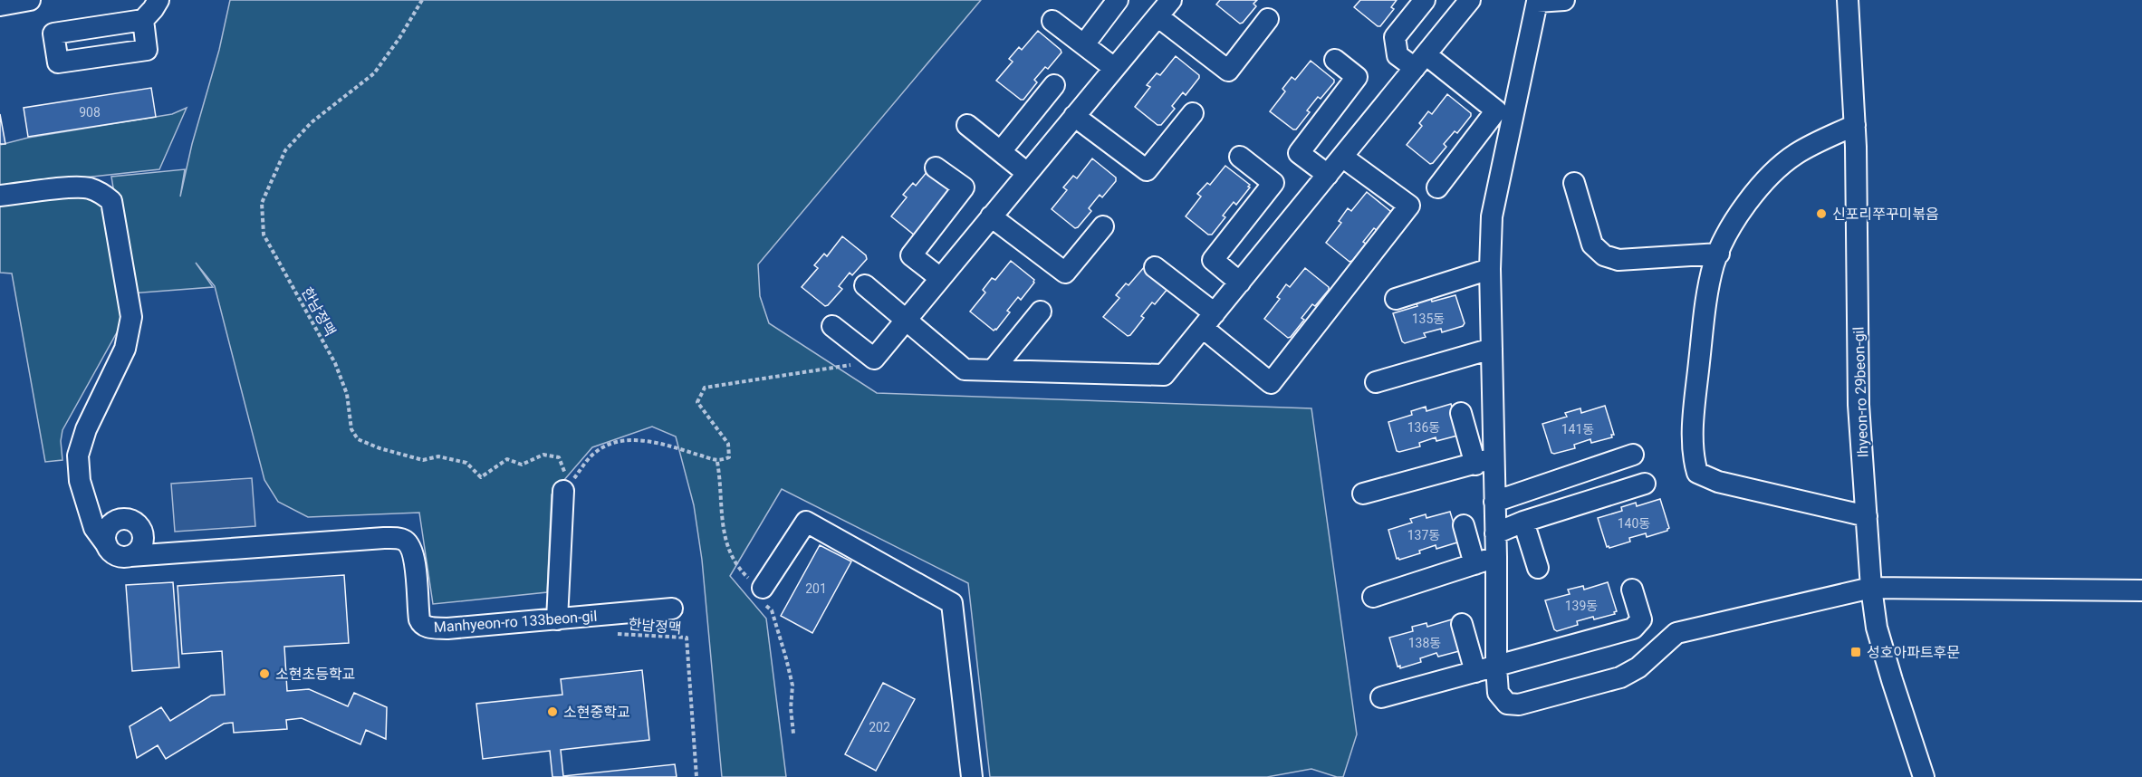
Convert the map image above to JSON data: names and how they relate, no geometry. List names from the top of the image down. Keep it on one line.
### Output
{"streets":{"street":["Ihyeon-ro 29beon-gil","Manhyeon-ro 133beon-gil"],"path":["한남정맥"]},"places":{"other":["신포리쭈꾸미볶음","소현초등학교","소현중학교"],"transit":["성호아파트후문"]},"house_numbers":["908","135동","136동","141동","140동","137동","201","139동","138동","202"]}
